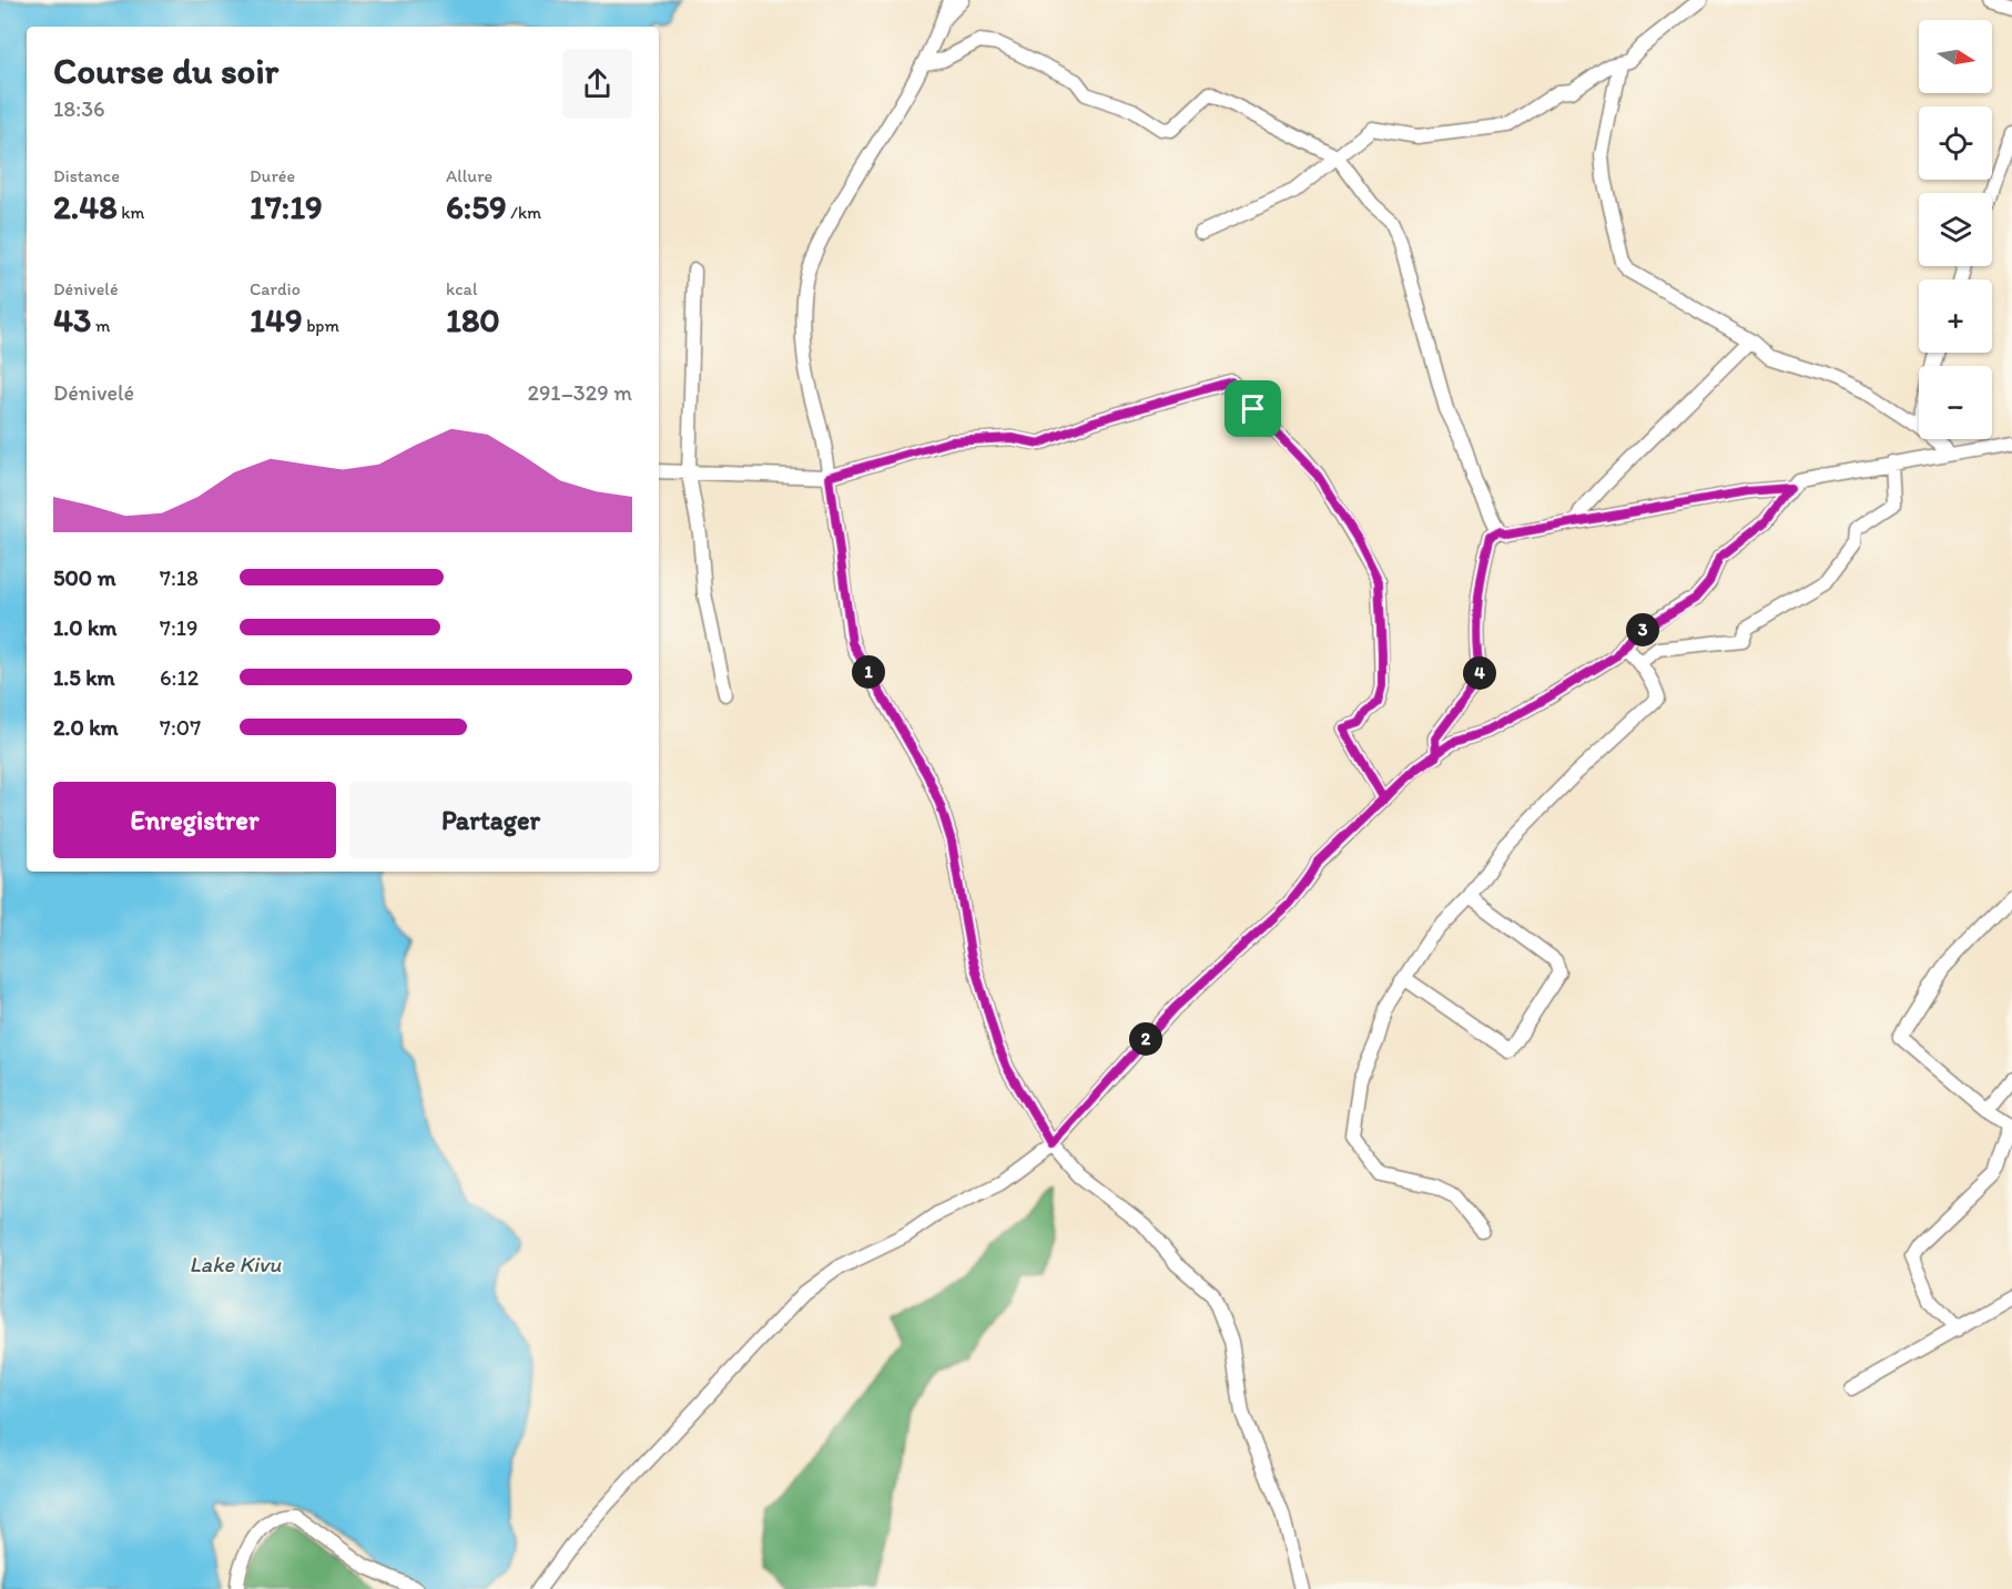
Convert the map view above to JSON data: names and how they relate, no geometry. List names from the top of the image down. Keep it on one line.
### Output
{"water":["Lake Kivu"],"north":"right","page":{"map_buttons":["+","−"],"heading":["Course du soir","18:36"],"stats":[["Distance","2.48 km"],["Durée","17:19"],["Allure","6:59 /km"],["Dénivelé","43 m"],["Cardio","149 bpm"],["kcal","180"]],"chart":["Dénivelé","291–329 m"],"list":[{"name":"500 m","note":"7:18"},{"name":"1.0 km","note":"7:19"},{"name":"1.5 km","note":"6:12"},{"name":"2.0 km","note":"7:07"}],"pins":["3","1","4","2"],"buttons":["Enregistrer","Partager"]}}
